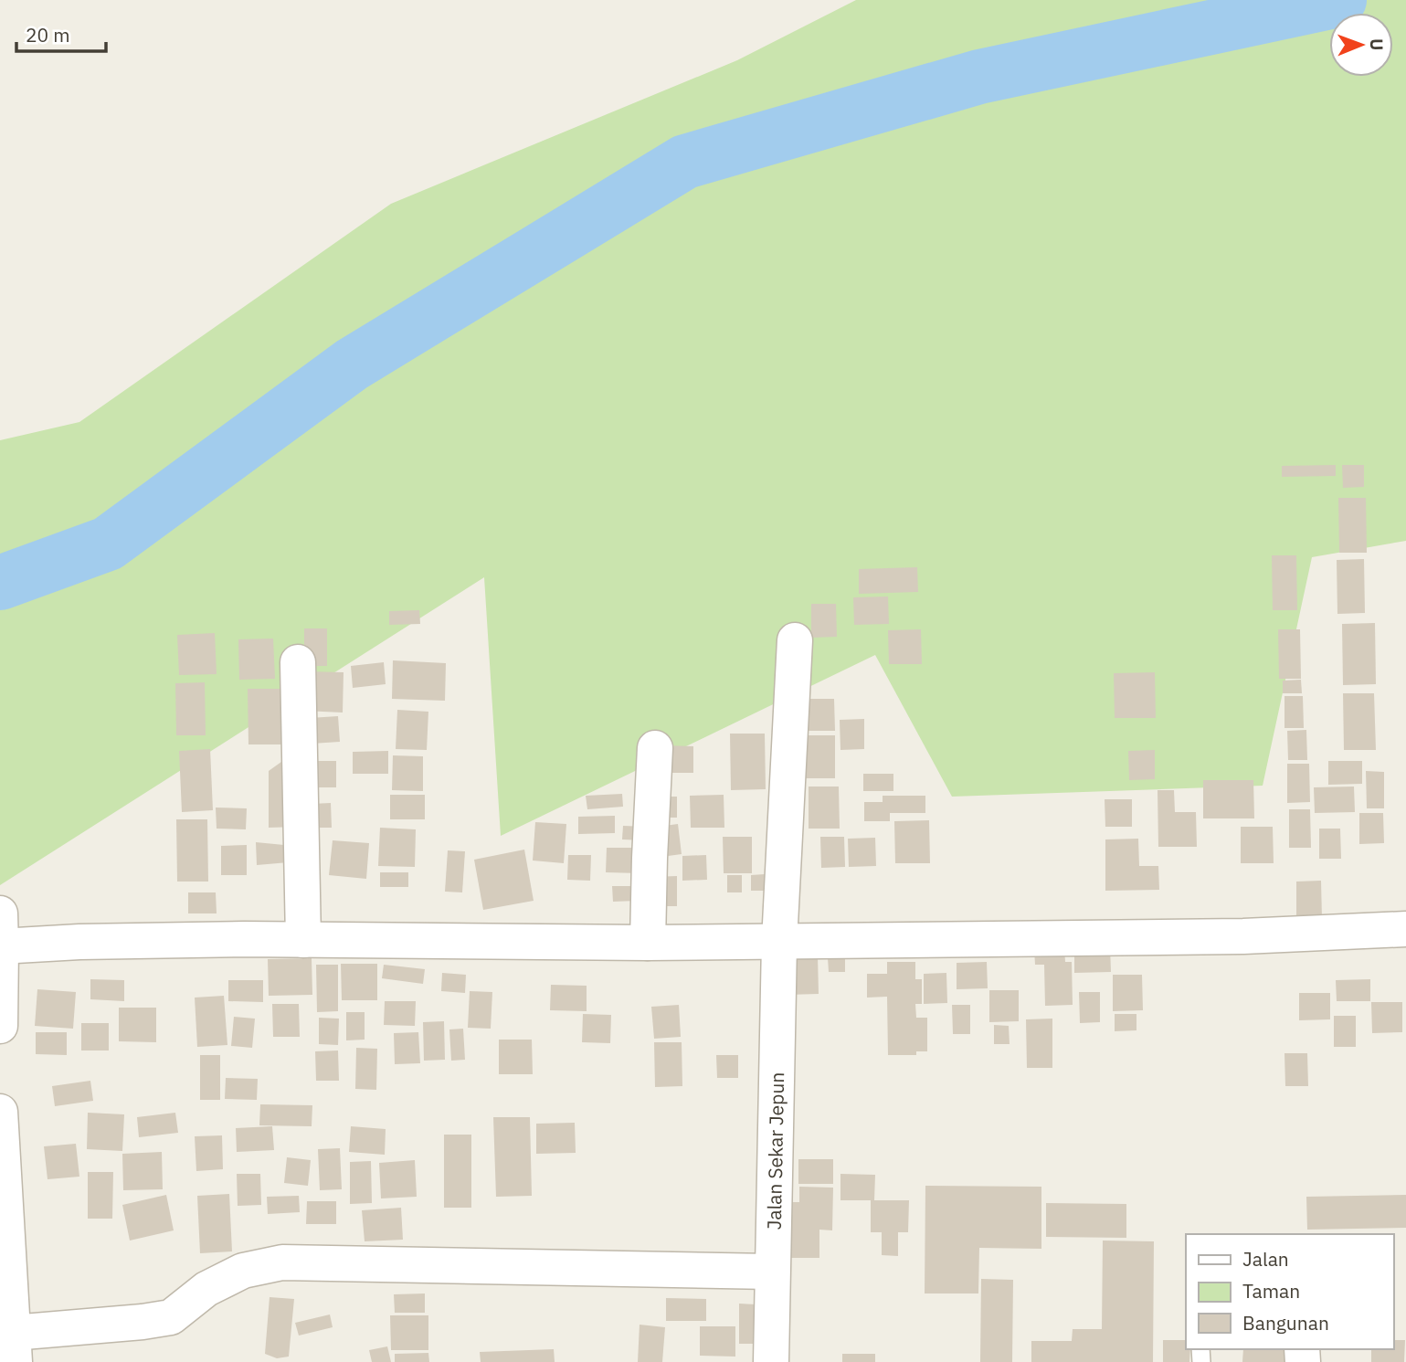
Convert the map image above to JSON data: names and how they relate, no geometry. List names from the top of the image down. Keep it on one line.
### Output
{"streets":{"street":["Jalan Sekar Jepun"]},"legend":["Jalan","Taman","Bangunan"],"scale_bar":"20 m","north":"right"}
